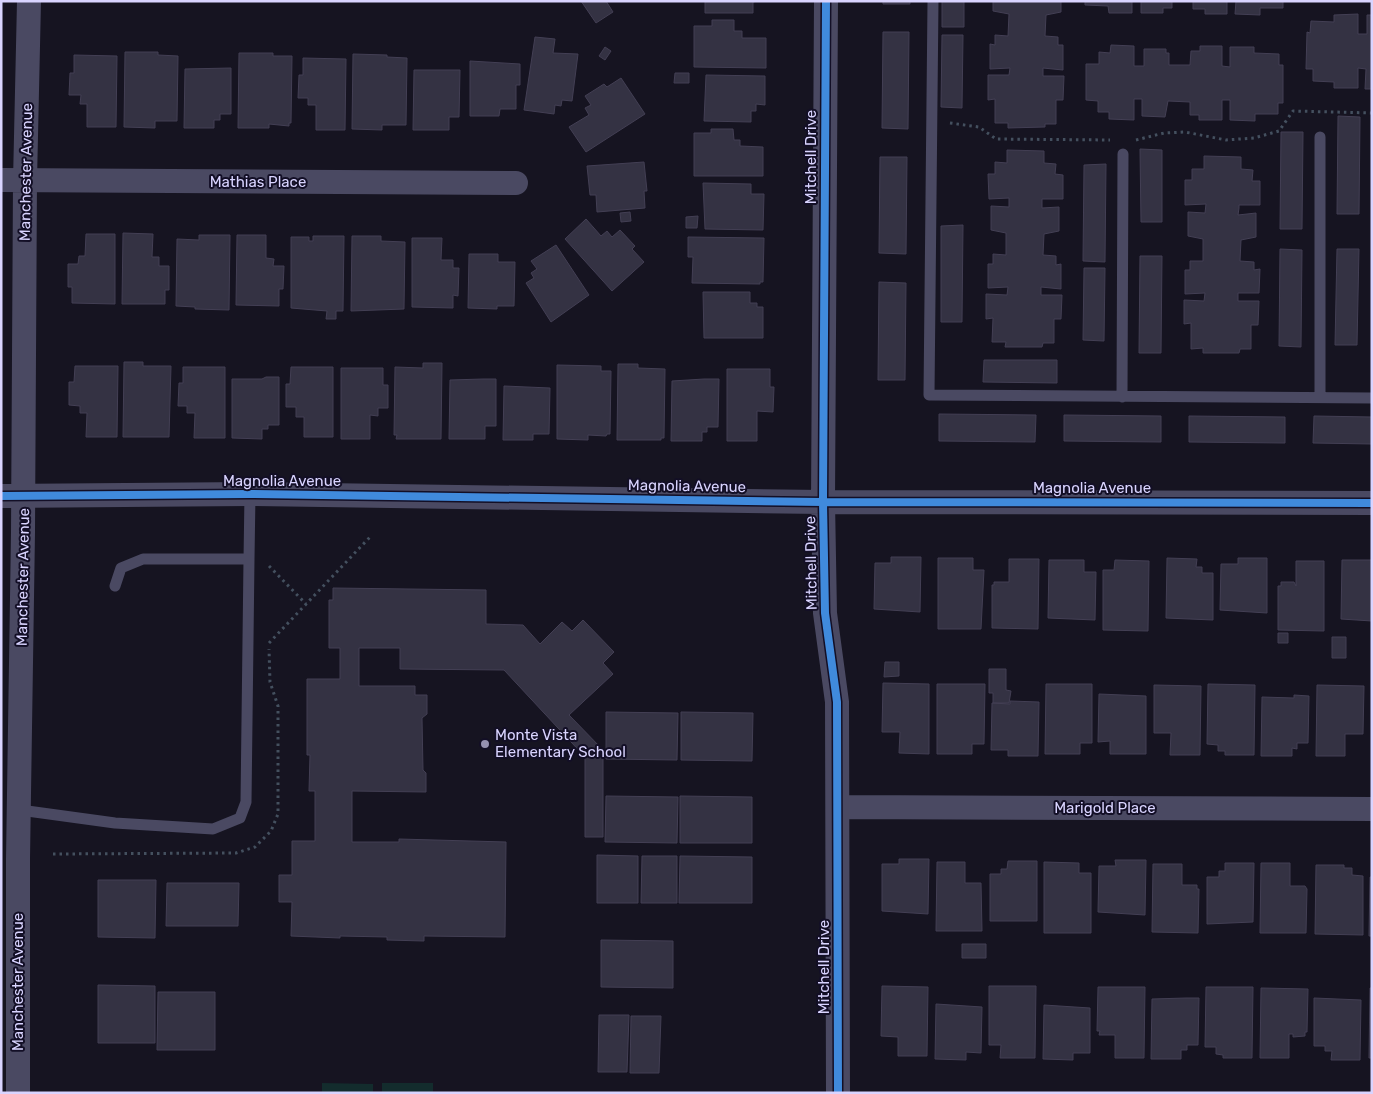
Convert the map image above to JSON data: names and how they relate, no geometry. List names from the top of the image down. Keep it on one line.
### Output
{"streets":{"street":["Mitchell Drive","Manchester Avenue","Mathias Place","Magnolia Avenue","Marigold Place"]},"crossings":[["Mitchell Drive","Magnolia Avenue"],["Mitchell Drive","Marigold Place"],["Manchester Avenue","Mathias Place"],["Manchester Avenue","Magnolia Avenue"]],"places":["Monte Vista Elementary School"]}
